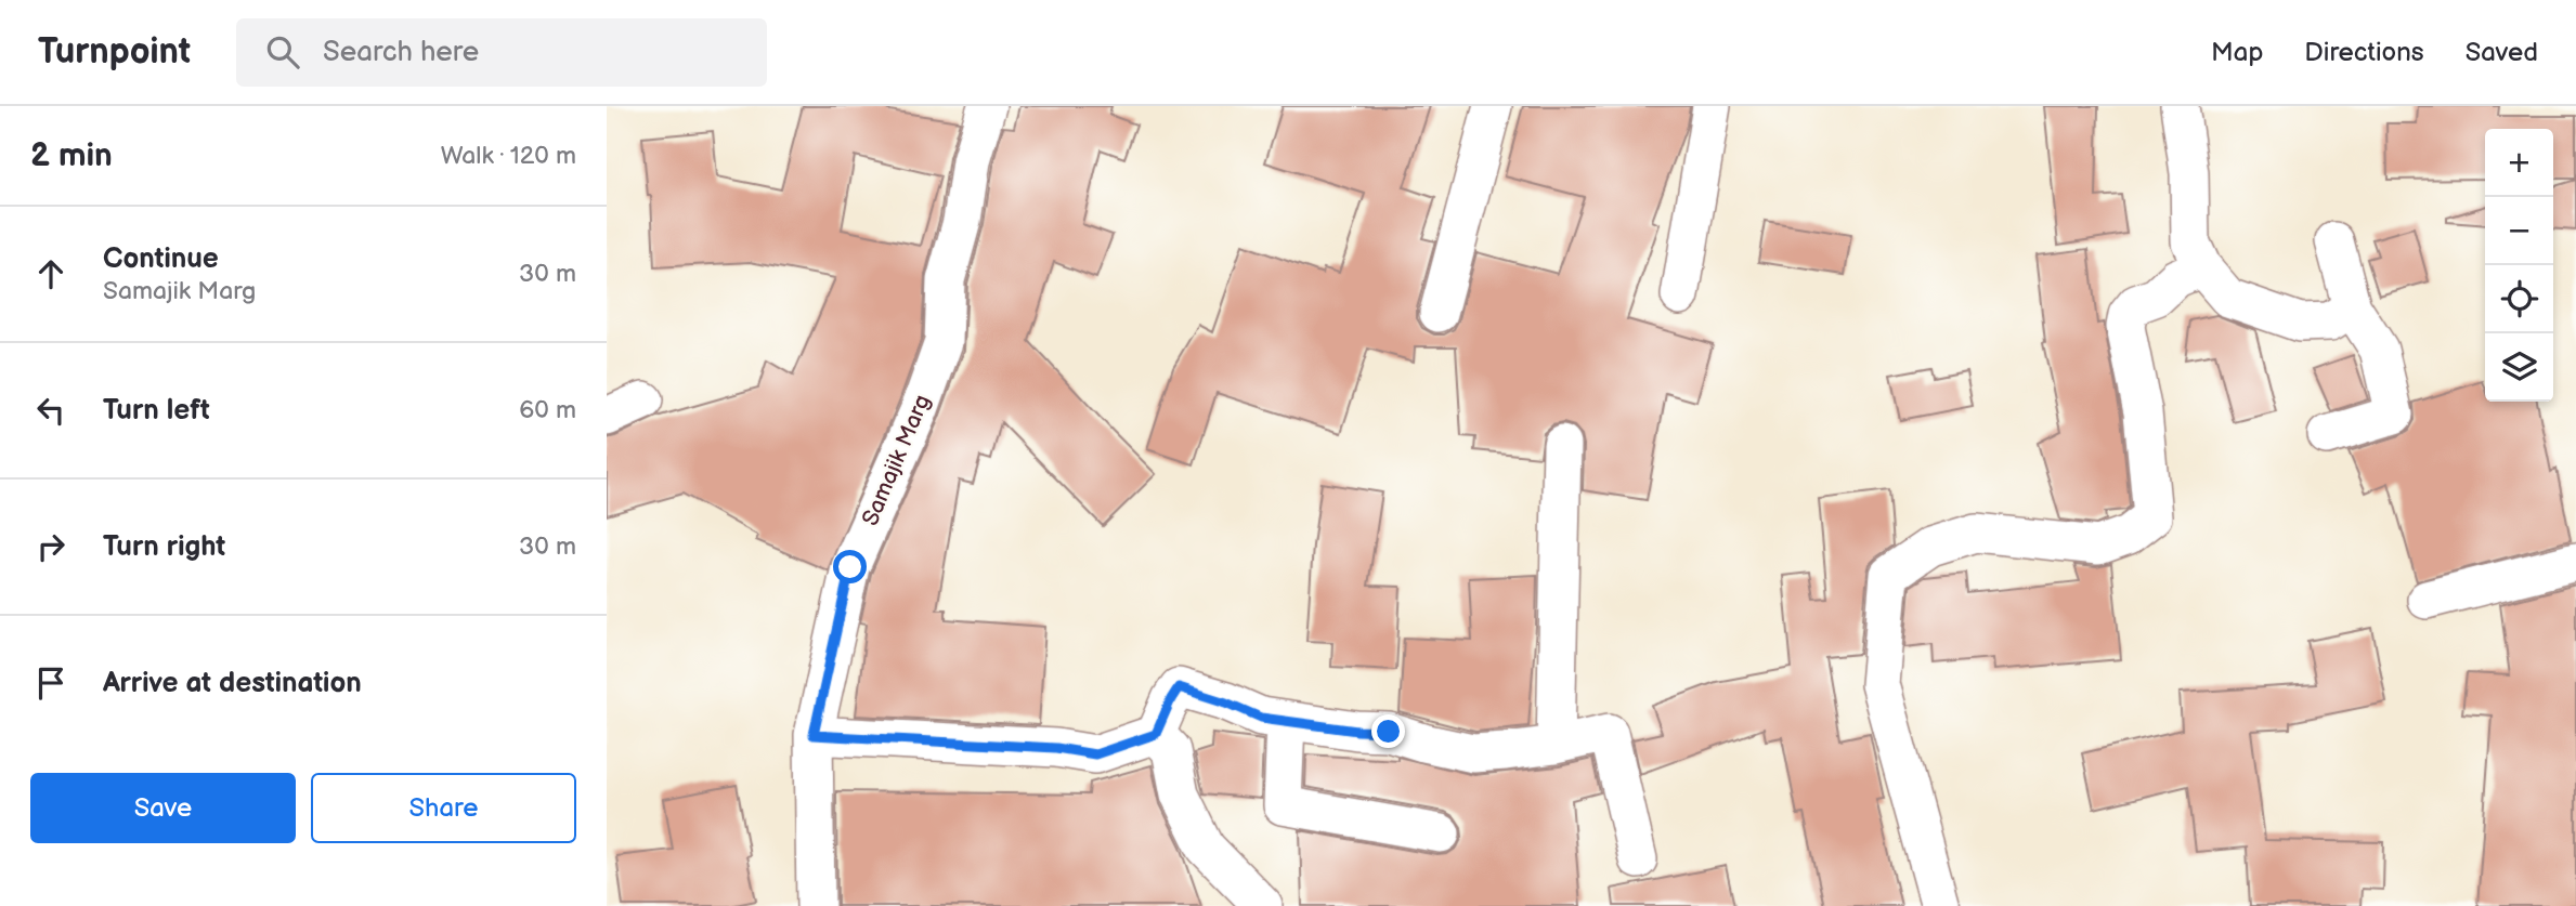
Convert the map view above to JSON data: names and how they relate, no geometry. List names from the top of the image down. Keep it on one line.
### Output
{"streets":{"street":["Samajik Marg"]},"page":{"header":"Turnpoint","search":"Search here","nav":["Map","Directions","Saved"],"heading":["2 min","Walk · 120 m"],"map_buttons":["+","−"],"list":[["Continue","Samajik Marg","30 m"],["Turn left","60 m"],["Turn right","30 m"],"Arrive at destination"],"buttons":["Save","Share"]}}
